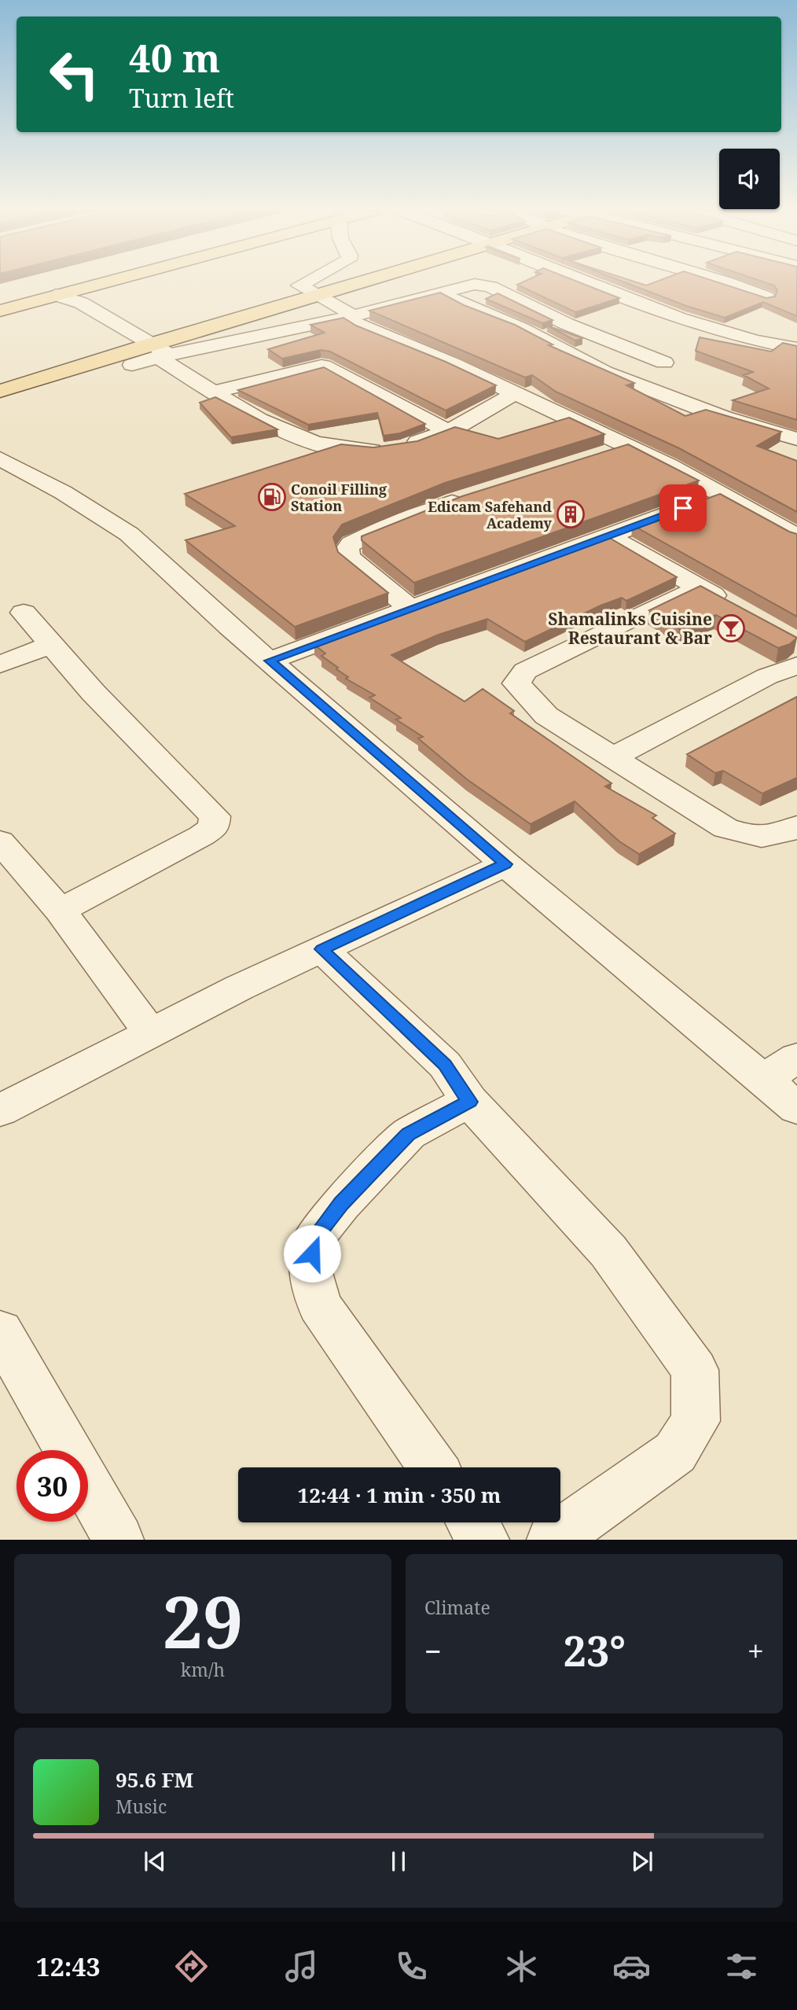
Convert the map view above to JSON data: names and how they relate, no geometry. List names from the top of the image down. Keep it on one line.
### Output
{"places":{"fuel station":["Conoil Filling Station"],"building":["Edicam Safehand Academy"],"bar":["Shamalinks Cuisine Restaurant & Bar"]},"page":{"turn":["40 m","Turn left"],"limit":"30","trip":"12:44 · 1 min · 350 m","tile":[["29","km/h"],"Climate"],"heat":["−","23°","+"],"song":["95.6 FM","Music"],"tabs":"12:43"}}
